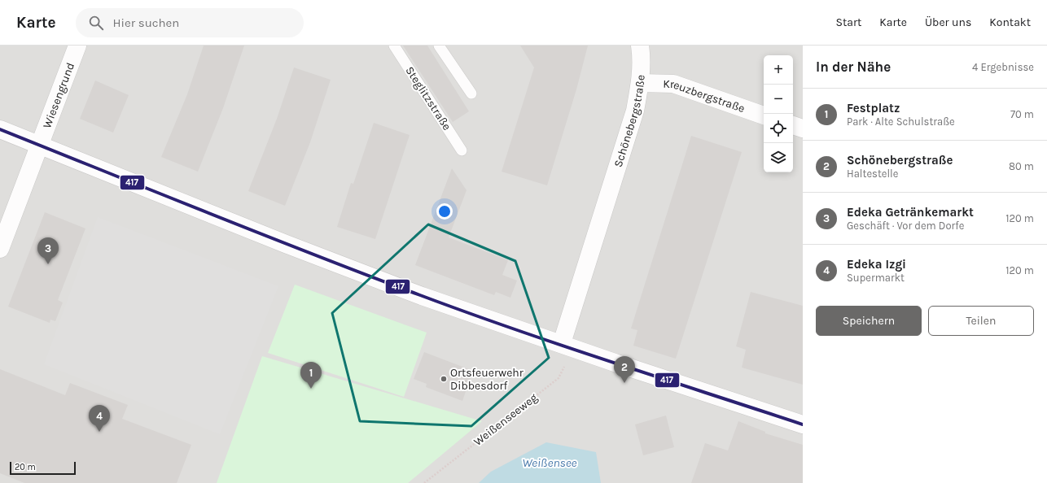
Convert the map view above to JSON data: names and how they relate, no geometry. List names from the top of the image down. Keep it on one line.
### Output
{"streets":{"street":["Wiesengrund","Kreuzbergstraße","Schönebergstraße"],"lane":["Steglitzstraße"],"path":["Weißenseeweg"]},"crossings":[["Kreuzbergstraße","Schönebergstraße"],["Schönebergstraße","Weißenseeweg"]],"water":["Weißensee"],"places":["Ortsfeuerwehr Dibbesdorf"],"lines":["transit line 417"],"scale_bar":"20 m","page":{"header":"Karte","search":"Hier suchen","nav":["Start","Karte","Über uns","Kontakt"],"heading":["In der Nähe","4 Ergebnisse"],"map_buttons":["+","−"],"list":[{"mark":"1","name":"Festplatz","note":"Park · Alte Schulstraße","value":"70 m"},{"mark":"2","name":"Schönebergstraße","note":"Haltestelle","value":"80 m"},{"mark":"3","name":"Edeka Getränkemarkt","note":"Geschäft · Vor dem Dorfe","value":"120 m"},{"mark":"4","name":"Edeka Izgi","note":"Supermarkt","value":"120 m"}],"pins":["3","2","1","4"],"buttons":["Speichern","Teilen"],"scale":"20 m"}}
